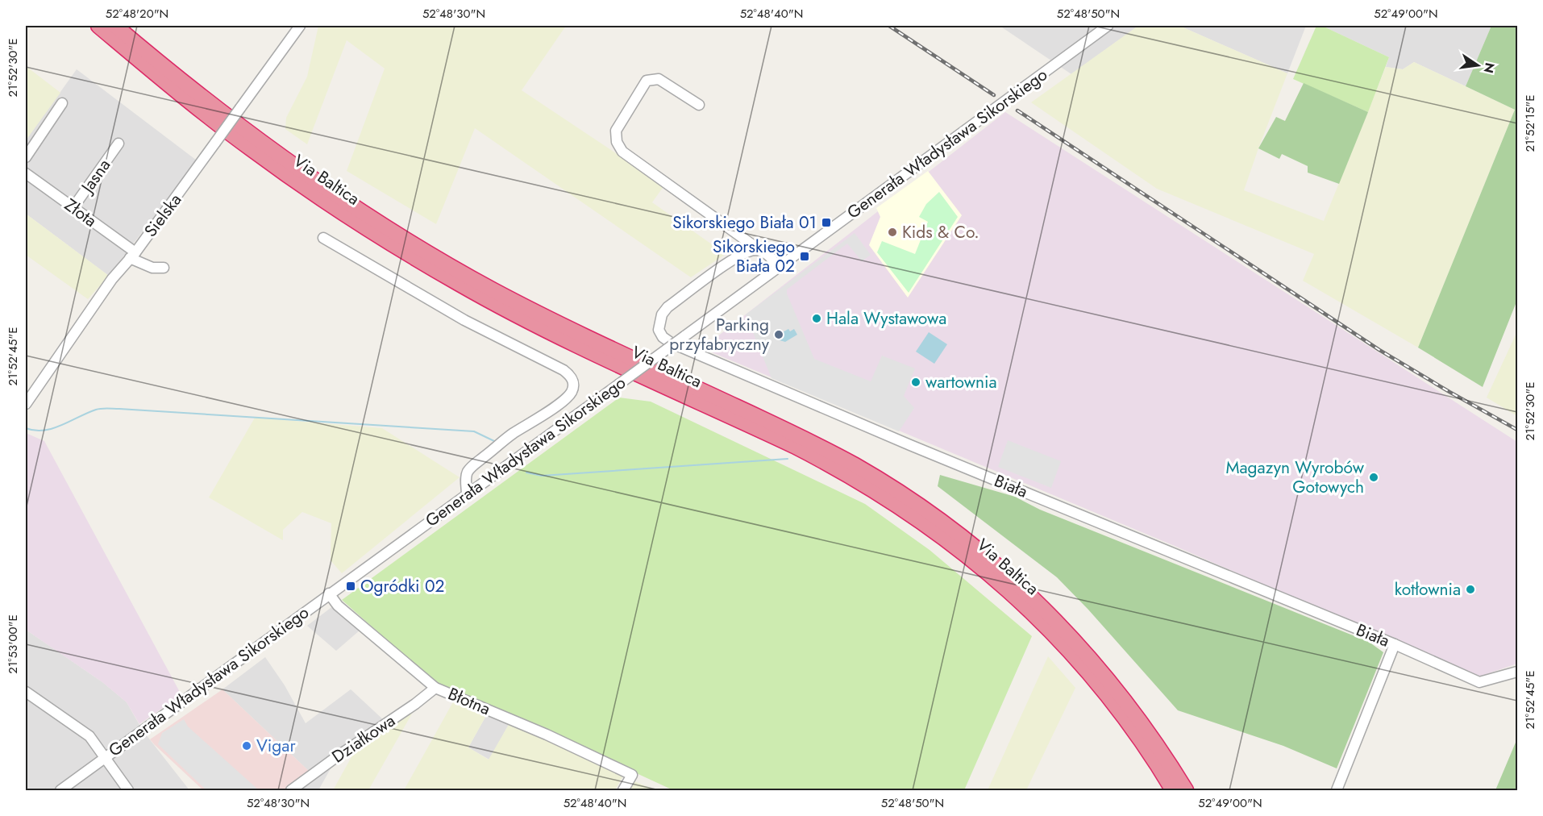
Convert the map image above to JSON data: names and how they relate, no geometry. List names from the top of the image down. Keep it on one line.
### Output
{"streets":{"highway":["Via Baltica"],"street":["Generała Władysława Sikorskiego","Jasna","Złota","Sielska","Biała","Błotna","Działkowa"]},"crossings":[["Generała Władysława Sikorskiego","Błotna"],["Jasna","Złota"],["Złota","Sielska"],["Błotna","Działkowa"]],"places":{"transit":["Sikorskiego Biała 01","Sikorskiego Biała 02","Ogródki 02"],"other":["Kids & Co.","Hala Wystawowa","Parking przyfabryczny","wartownia","Magazyn Wyrobów Gotowych","kotłownia","Vigar"]},"north":"right","coordinates":["52°48'20\"N","52°48'30\"N","52°48'40\"N","52°48'50\"N","52°49'00\"N","21°52'30\"E","21°52'15\"E","21°52'45\"E","21°53'00\"E"]}
